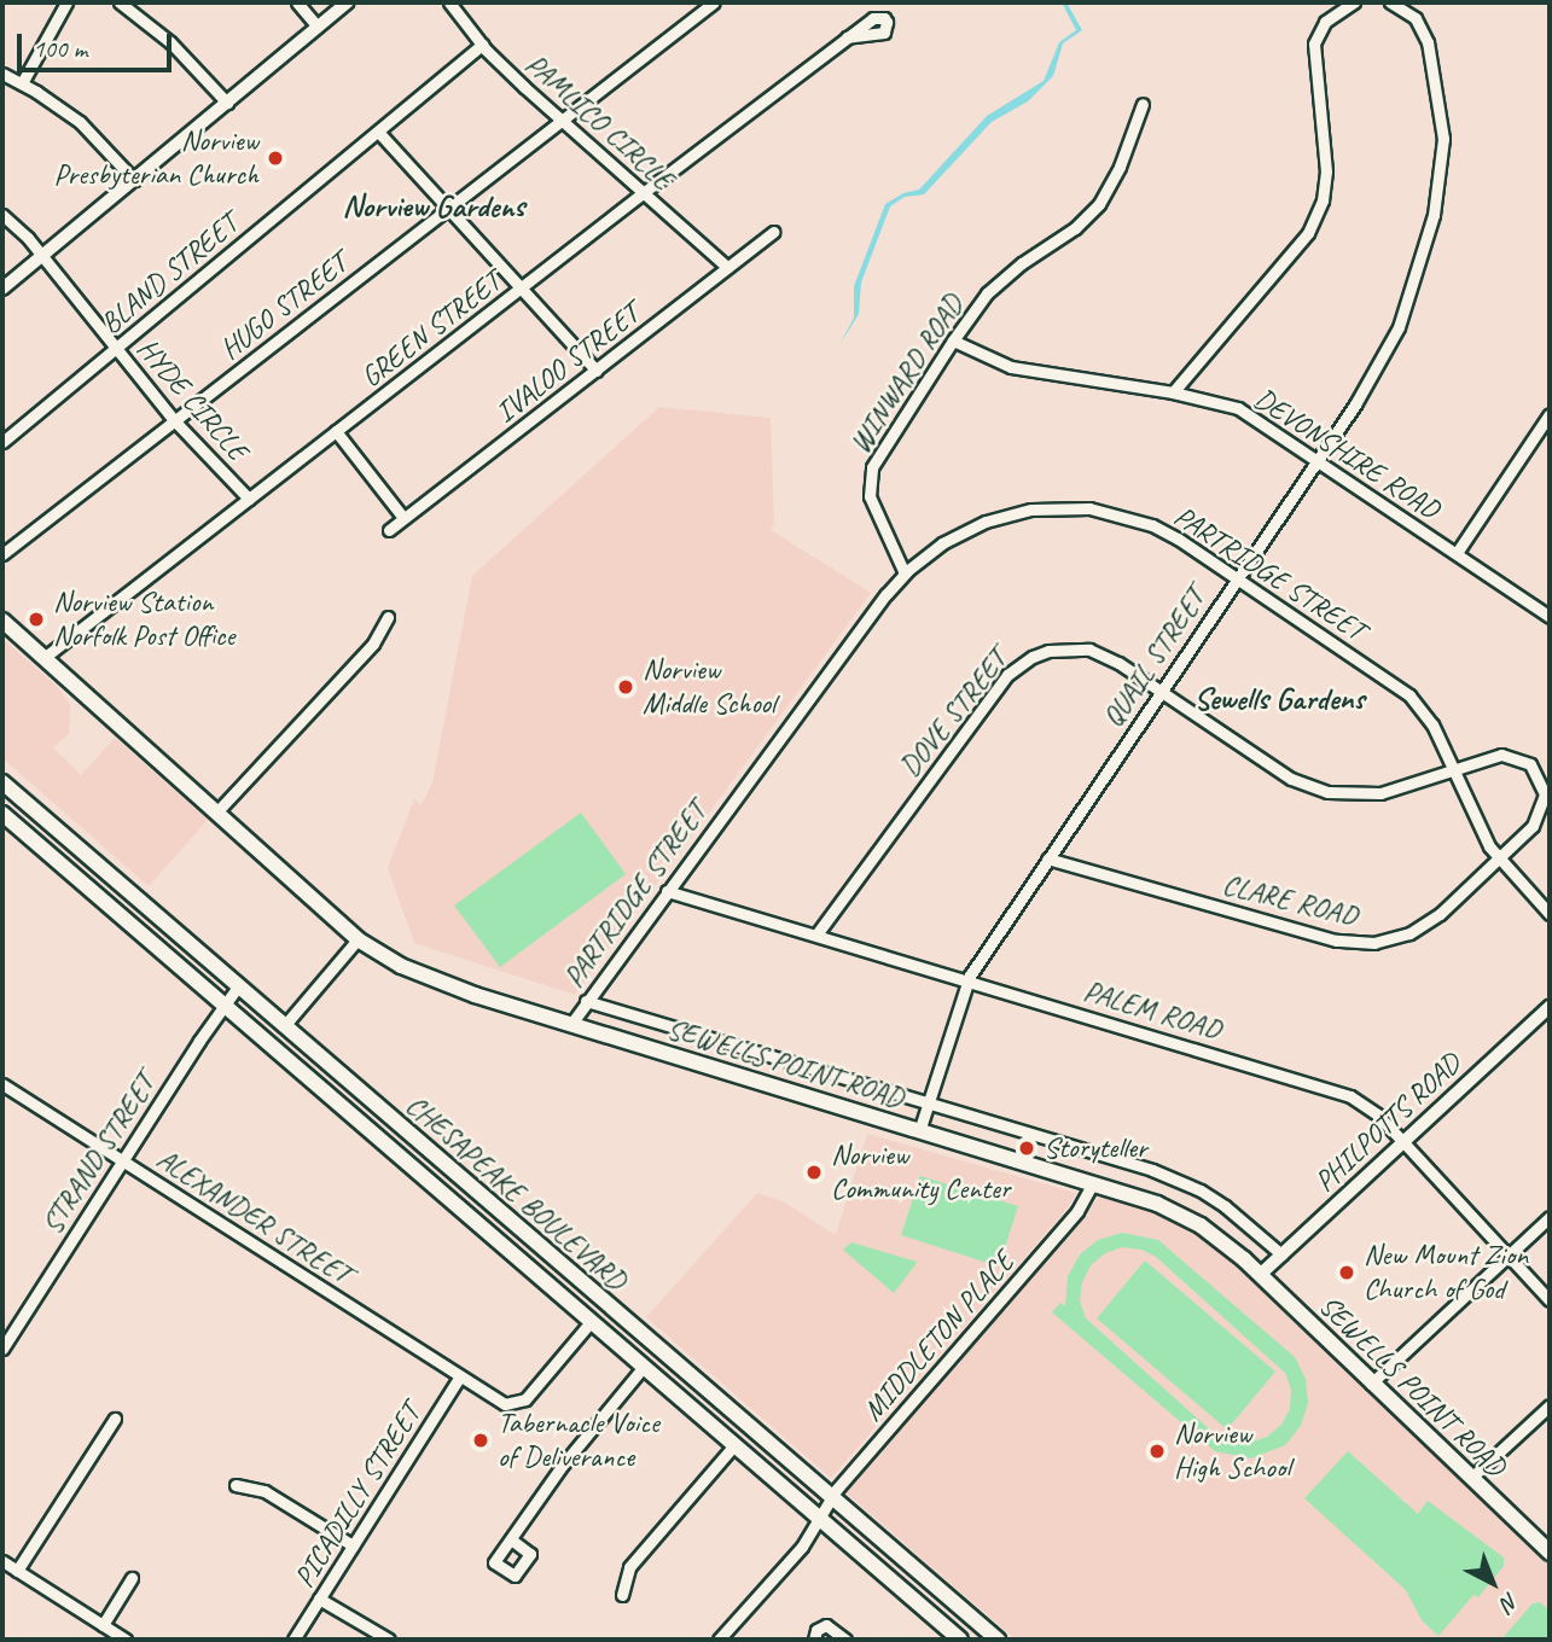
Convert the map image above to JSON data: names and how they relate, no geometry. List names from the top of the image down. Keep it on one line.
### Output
{"streets":{"main road":["SEWELLS POINT ROAD","CHESAPEAKE BOULEVARD"],"street":["PAMLICO CIRCLE","BLAND STREET","HUGO STREET","GREEN STREET","IVALOO STREET","WINWARD ROAD","HYDE CIRCLE","DEVONSHIRE ROAD","PARTRIDGE STREET","QUAIL STREET","DOVE STREET","CLARE ROAD","PALEM ROAD","PHILPOTTS ROAD","STRAND STREET","ALEXANDER STREET","MIDDLETON PLACE","PICADILLY STREET"]},"crossings":[["PAMLICO CIRCLE","BLAND STREET"],["PAMLICO CIRCLE","HUGO STREET"],["PAMLICO CIRCLE","GREEN STREET"],["PAMLICO CIRCLE","IVALOO STREET"],["BLAND STREET","HYDE CIRCLE"],["HUGO STREET","HYDE CIRCLE"],["GREEN STREET","HYDE CIRCLE"],["GREEN STREET","SEWELLS POINT ROAD"],["WINWARD ROAD","DEVONSHIRE ROAD"],["WINWARD ROAD","PARTRIDGE STREET"],["DEVONSHIRE ROAD","QUAIL STREET"],["PARTRIDGE STREET","QUAIL STREET"],["PARTRIDGE STREET","DOVE STREET"],["PARTRIDGE STREET","CLARE ROAD"],["PARTRIDGE STREET","PALEM ROAD"],["PARTRIDGE STREET","SEWELLS POINT ROAD"],["QUAIL STREET","DOVE STREET"],["QUAIL STREET","CLARE ROAD"],["QUAIL STREET","PALEM ROAD"],["QUAIL STREET","SEWELLS POINT ROAD"],["DOVE STREET","CLARE ROAD"],["DOVE STREET","PALEM ROAD"],["PALEM ROAD","PHILPOTTS ROAD"],["SEWELLS POINT ROAD","PHILPOTTS ROAD"],["SEWELLS POINT ROAD","MIDDLETON PLACE"],["STRAND STREET","CHESAPEAKE BOULEVARD"],["STRAND STREET","ALEXANDER STREET"],["CHESAPEAKE BOULEVARD","ALEXANDER STREET"],["CHESAPEAKE BOULEVARD","MIDDLETON PLACE"],["ALEXANDER STREET","PICADILLY STREET"]],"districts":["Norview Gardens","Sewells Gardens"],"places":["Norview Presbyterian Church","Norview Station Norfolk Post Office","Norview Middle School","Storyteller","Norview Community Center","New Mount Zion Church of God","Tabernacle Voice of Deliverance","Norview High School"],"scale_bar":"100 m","north":"bottom right"}
